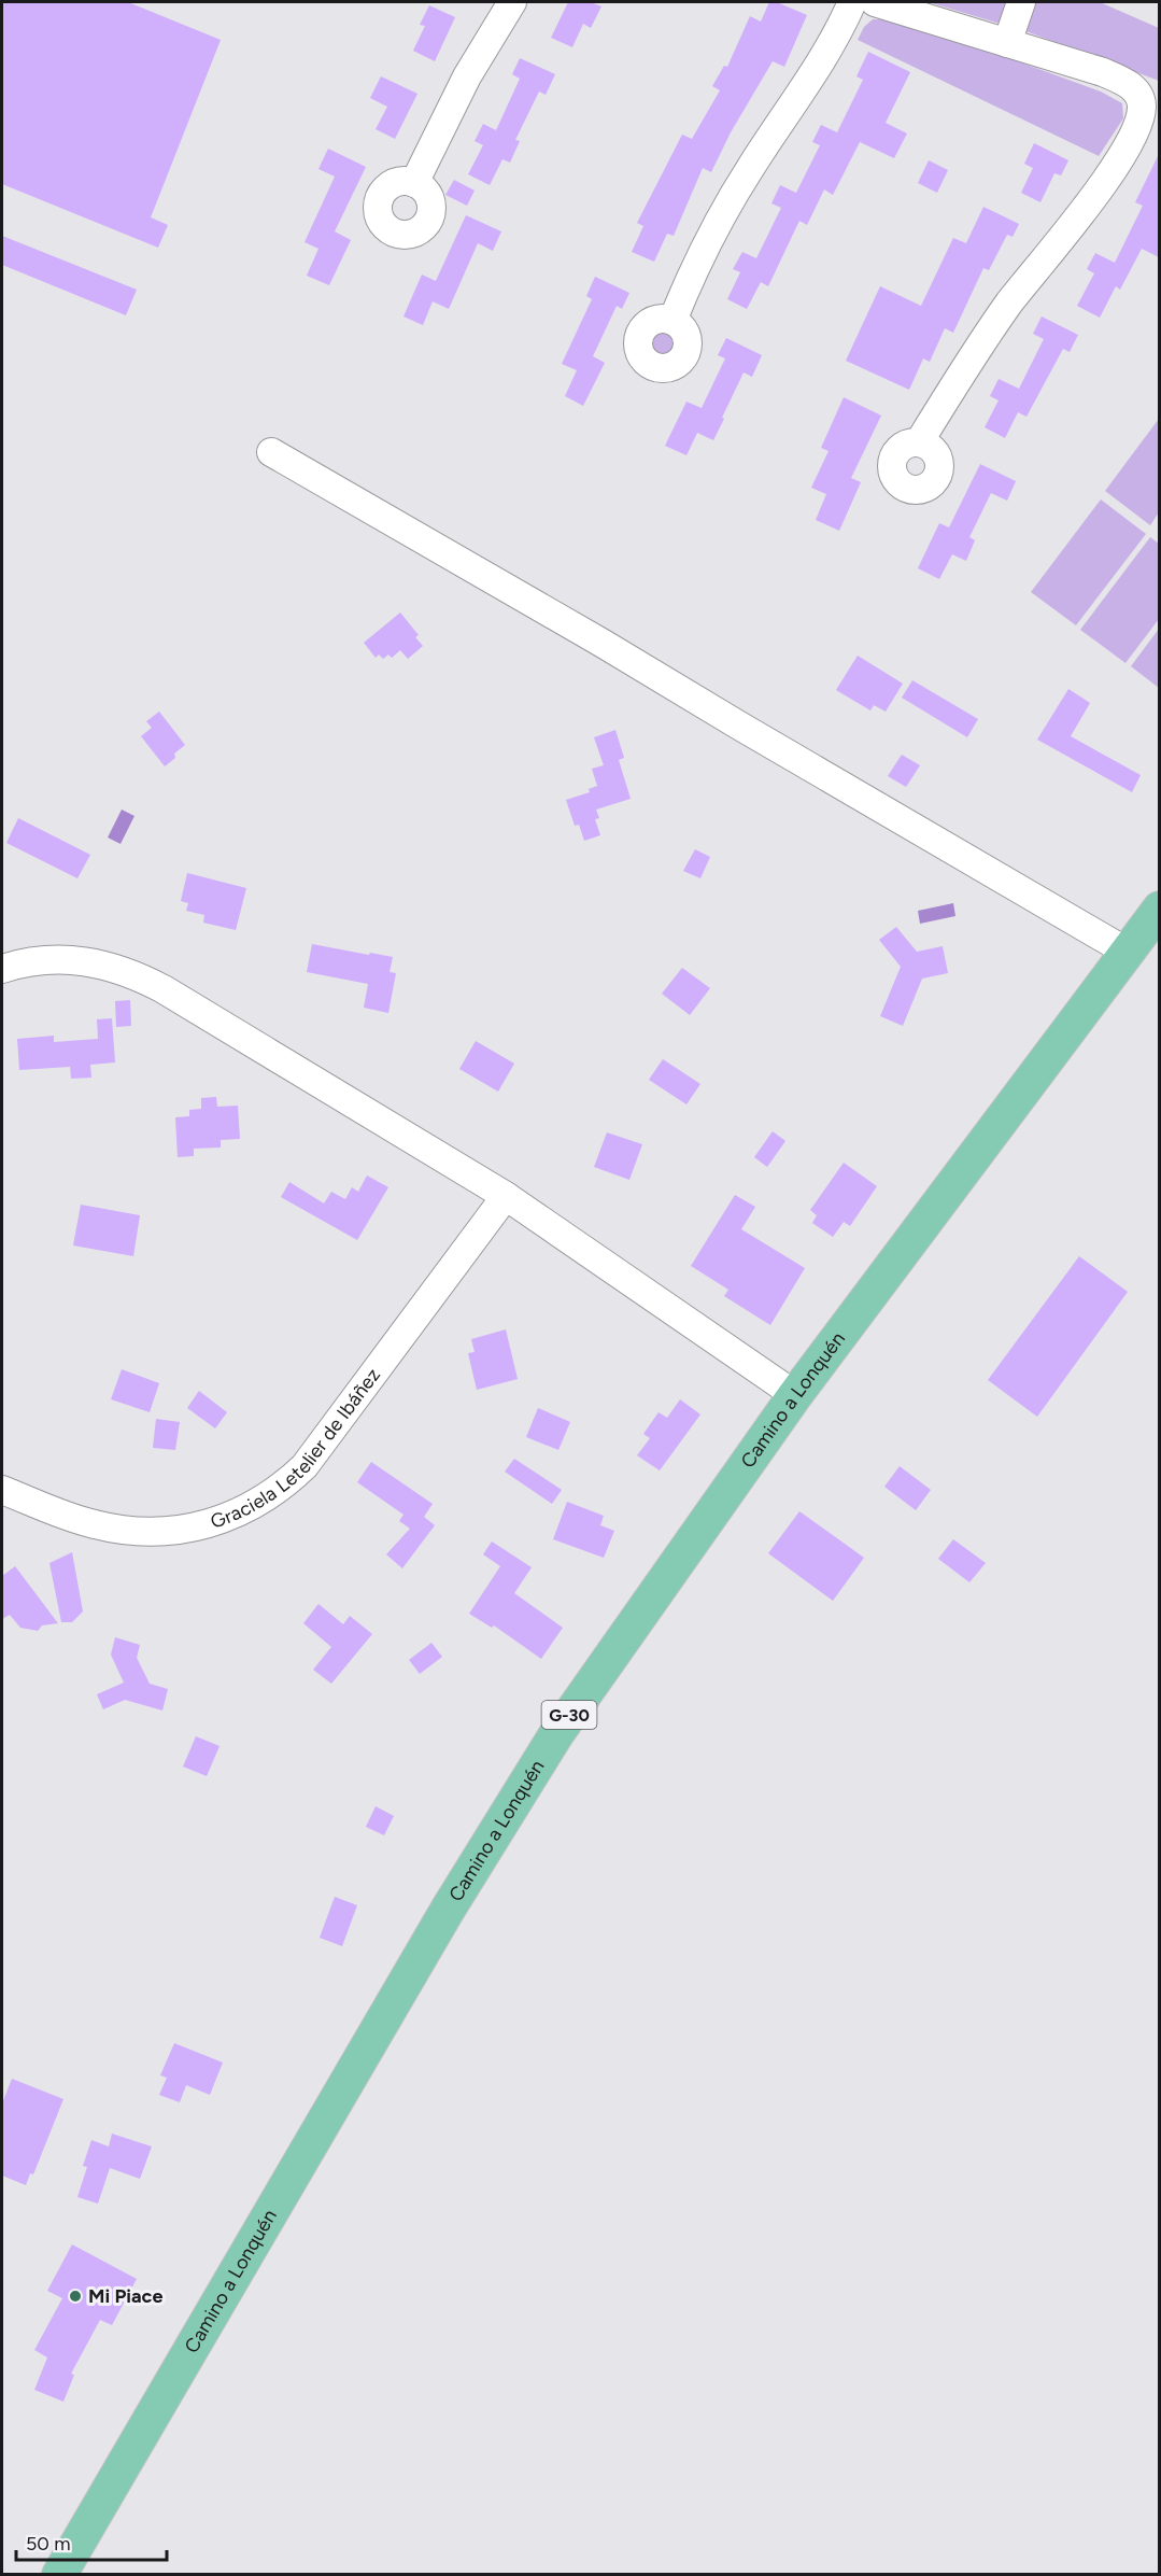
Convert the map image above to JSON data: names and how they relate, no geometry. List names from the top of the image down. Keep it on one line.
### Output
{"streets":{"main road":["Camino a Lonquén","G-30"],"street":["Graciela Letelier de Ibáñez"]},"places":["Mi Piace"],"scale_bar":"50 m"}
